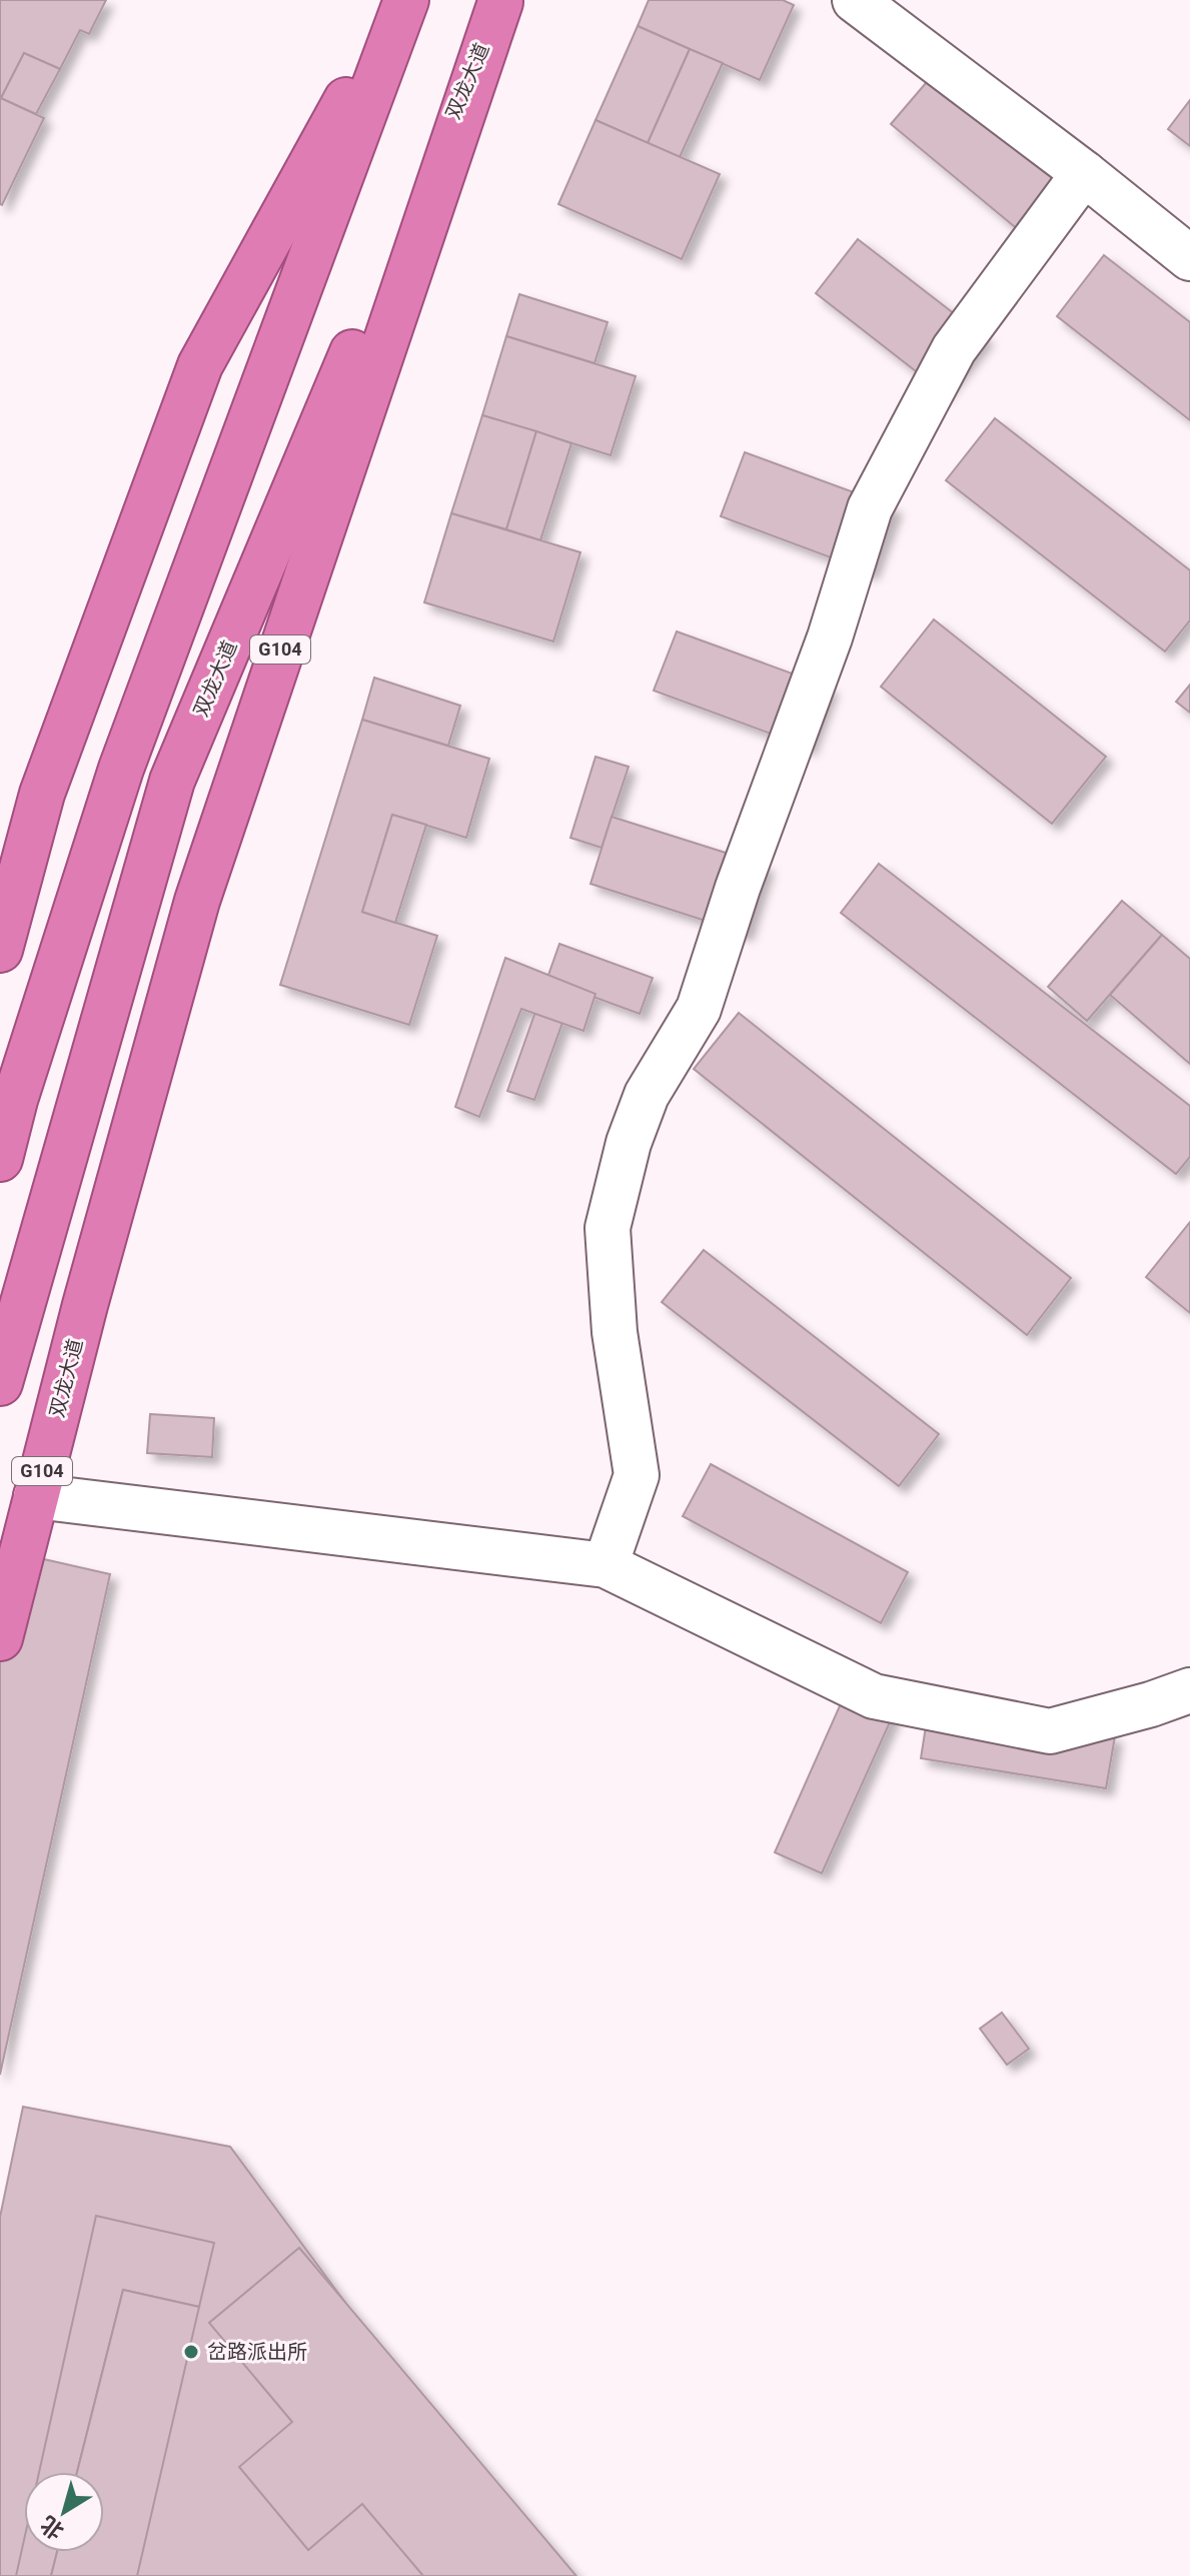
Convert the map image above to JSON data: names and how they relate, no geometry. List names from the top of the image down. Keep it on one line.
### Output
{"streets":{"highway":["双龙大道","G104"]},"places":["岔路派出所"],"north":"bottom left"}
